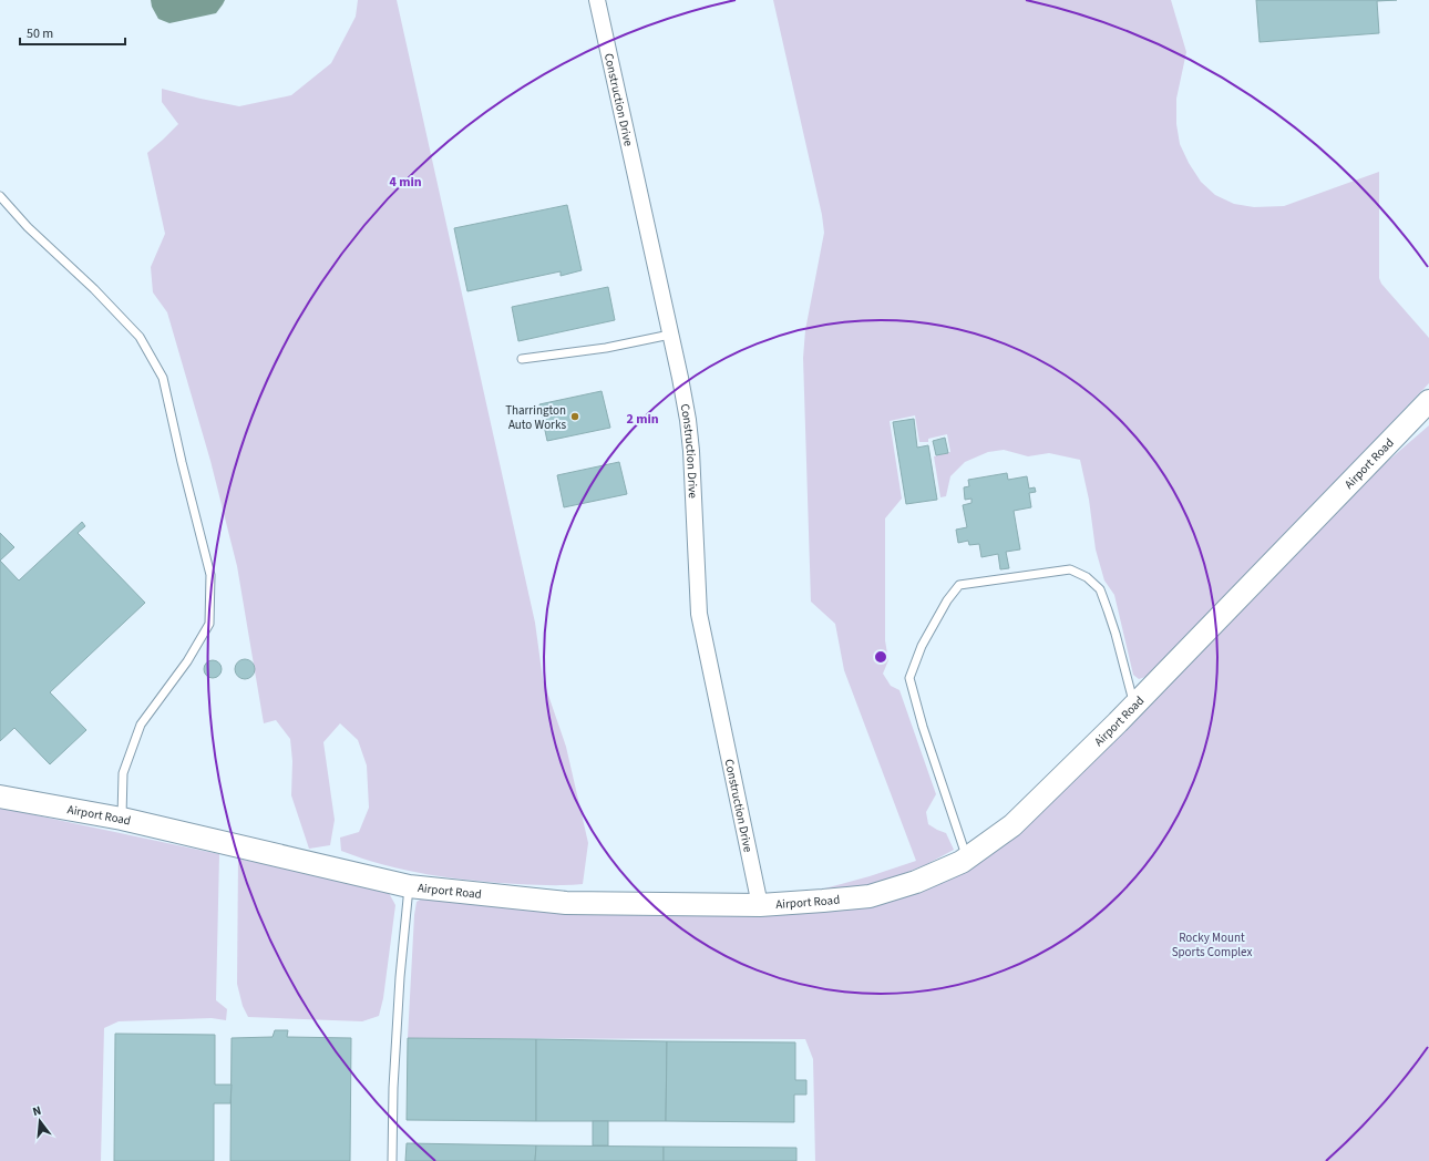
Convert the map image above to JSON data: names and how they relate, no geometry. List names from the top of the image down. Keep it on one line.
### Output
{"streets":{"main road":["Airport Road"],"street":["Construction Drive"]},"crossings":[["Construction Drive","Airport Road"]],"parks":["Rocky Mount Sports Complex"],"places":["Tharrington Auto Works"],"scale_bar":"50 m","north":"top","rings":["4 min","2 min"]}
